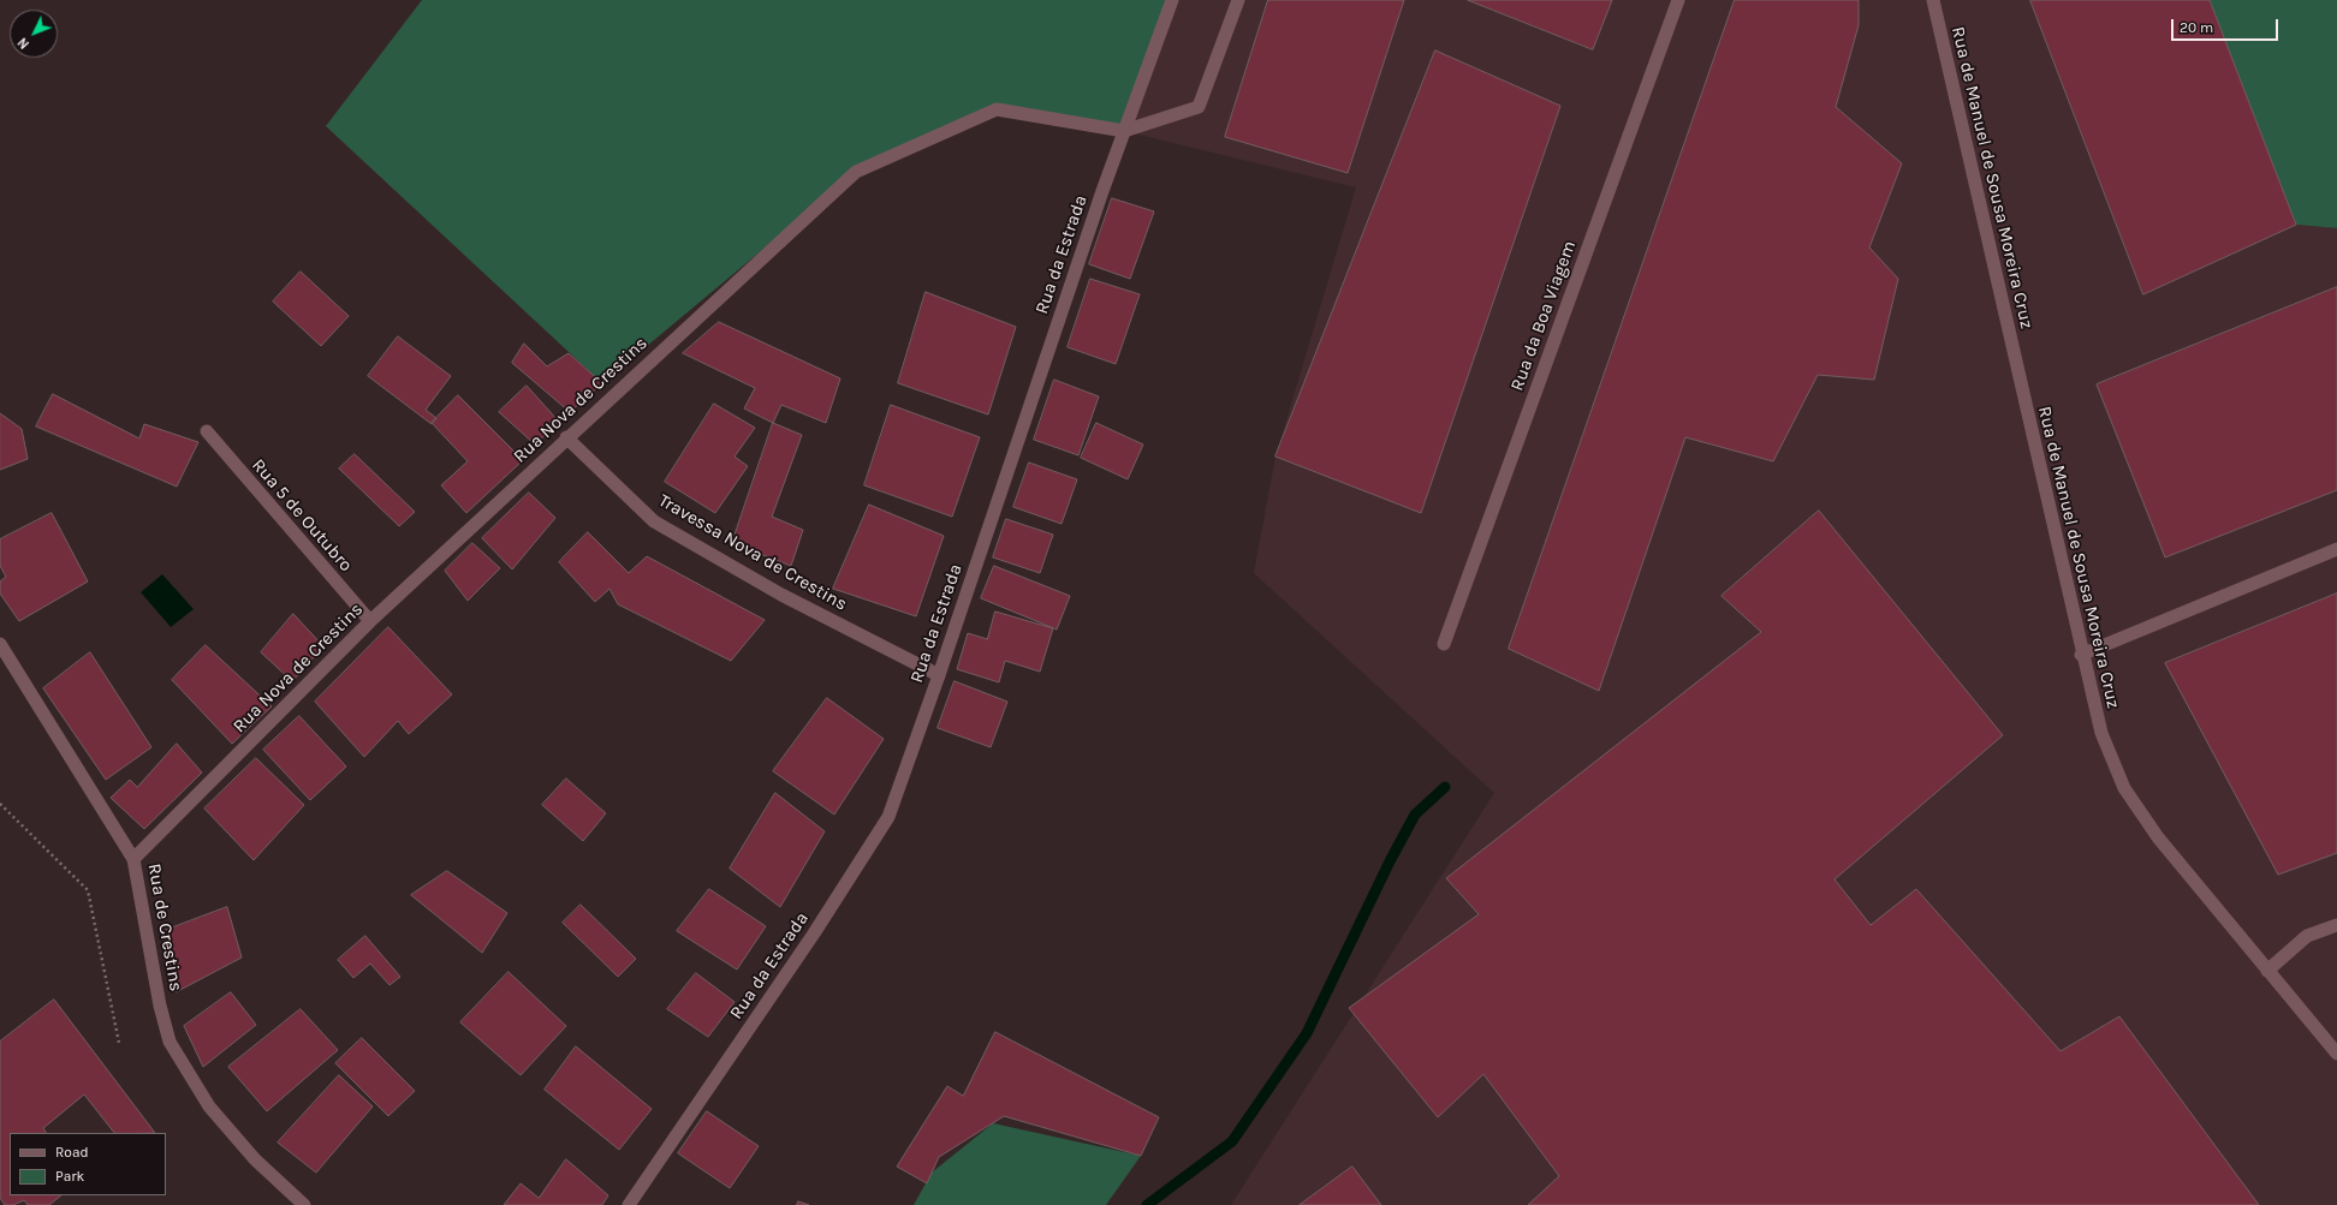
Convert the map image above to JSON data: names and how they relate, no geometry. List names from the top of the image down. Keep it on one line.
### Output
{"streets":{"street":["Rua de Manuel de Sousa Moreira Cruz","Rua da Estrada","Rua da Boa Viagem","Rua Nova de Crestins","Rua 5 de Outubro","Travessa Nova de Crestins","Rua de Crestins"]},"crossings":[["Rua da Estrada","Rua Nova de Crestins"],["Rua da Estrada","Travessa Nova de Crestins"],["Rua Nova de Crestins","Rua 5 de Outubro"],["Rua Nova de Crestins","Travessa Nova de Crestins"],["Rua Nova de Crestins","Rua de Crestins"]],"legend":["Road","Park"],"scale_bar":"20 m","north":"bottom left"}
